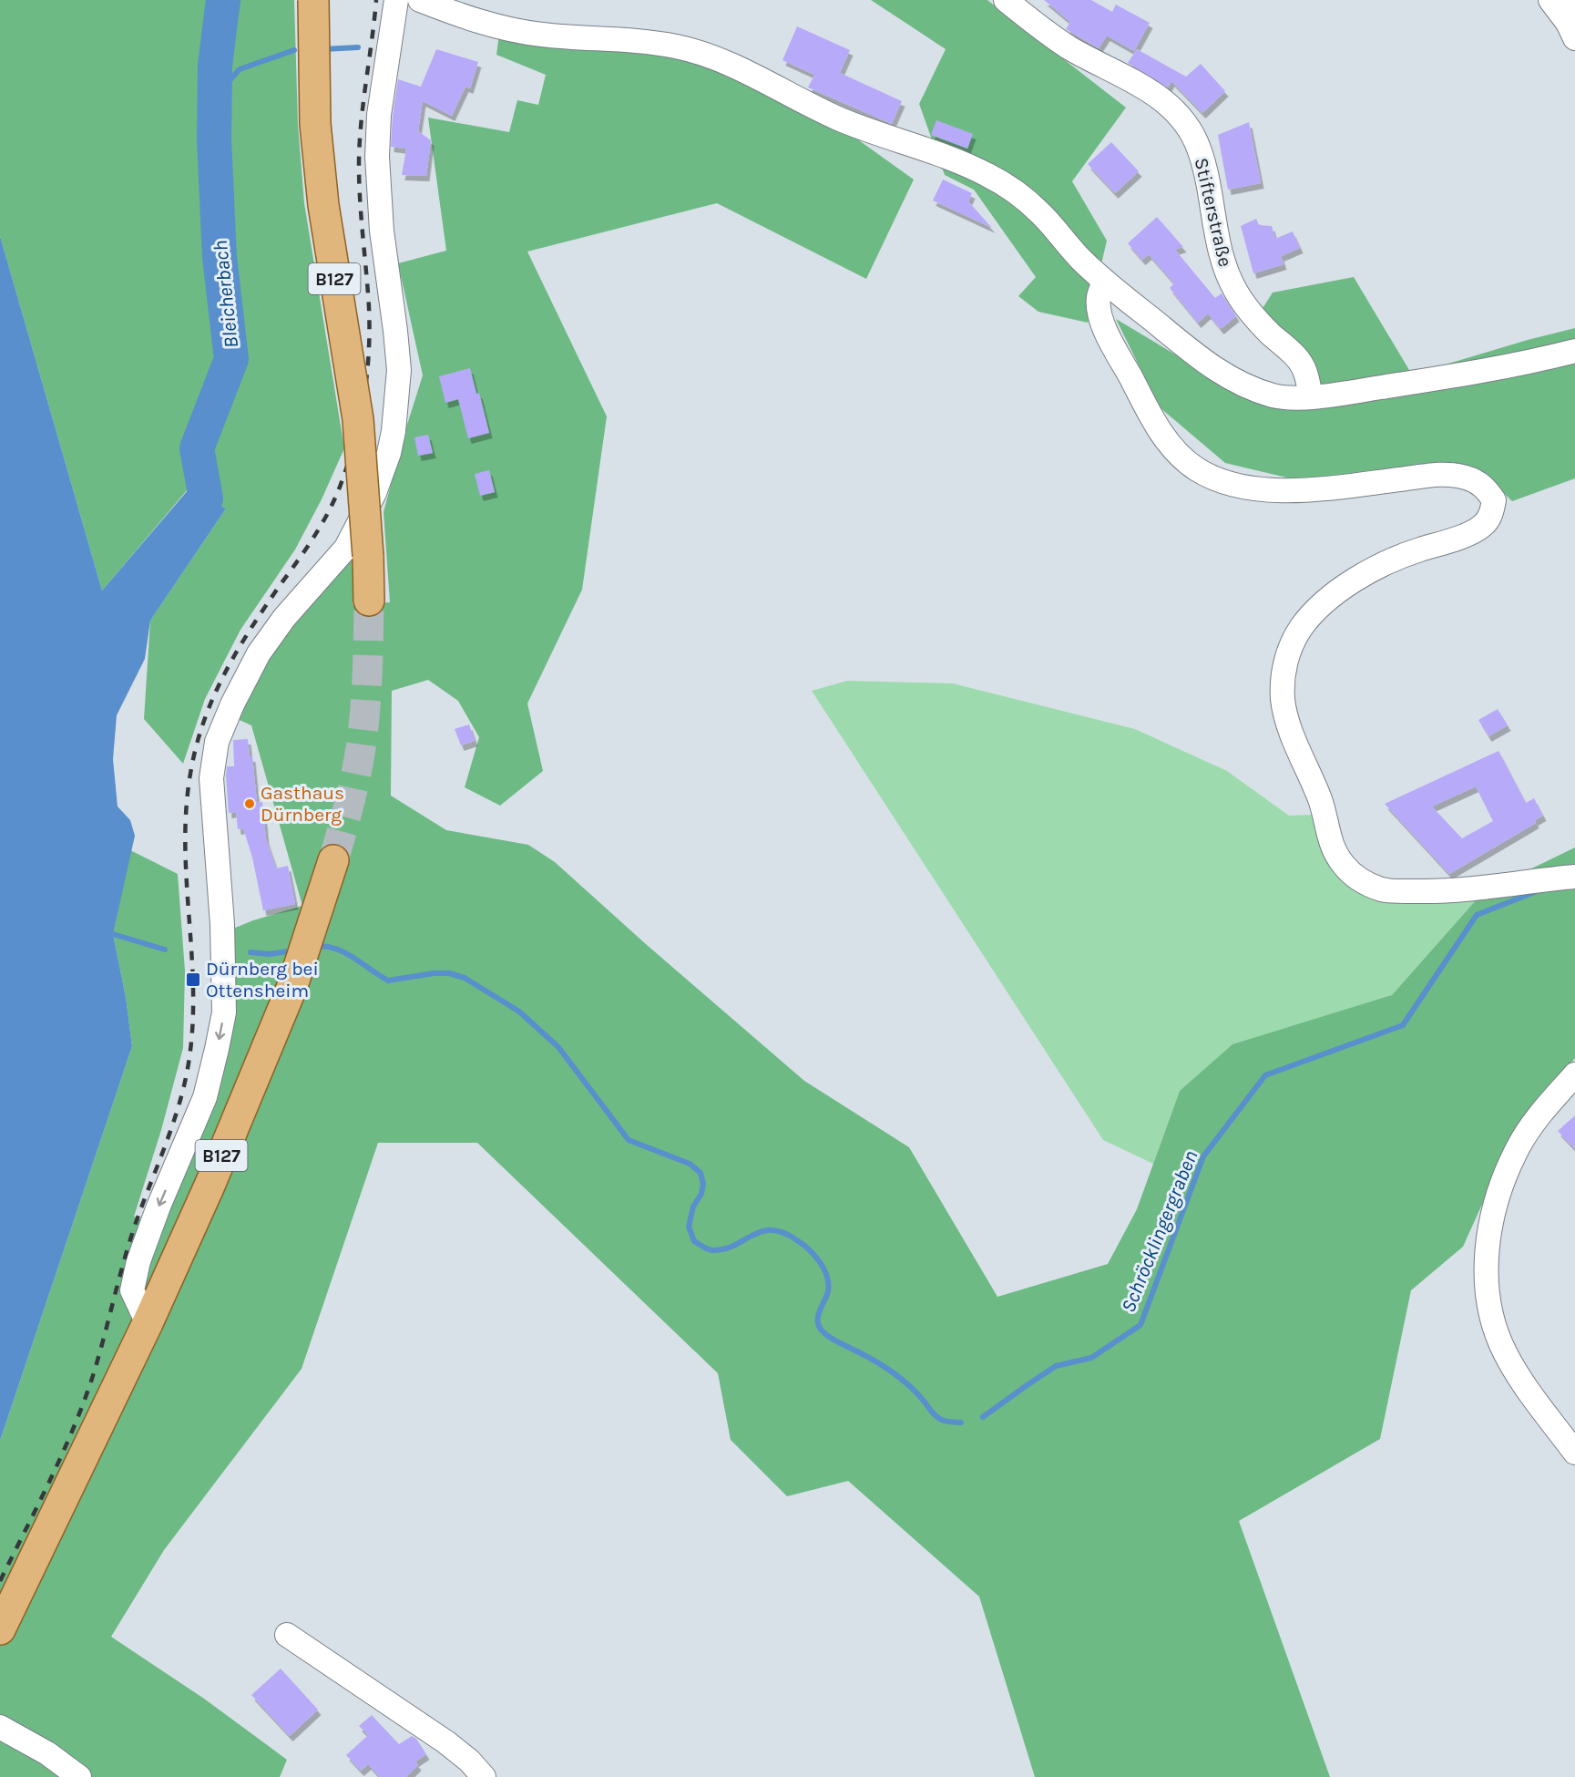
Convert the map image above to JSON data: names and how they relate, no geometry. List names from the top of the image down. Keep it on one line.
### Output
{"streets":{"main road":["B127"],"street":["Stifterstraße"]},"water":["Bleicherbach","Schröcklingergraben"],"places":{"other":["Gasthaus Dürnberg"],"transit":["Dürnberg bei Ottensheim"]}}
